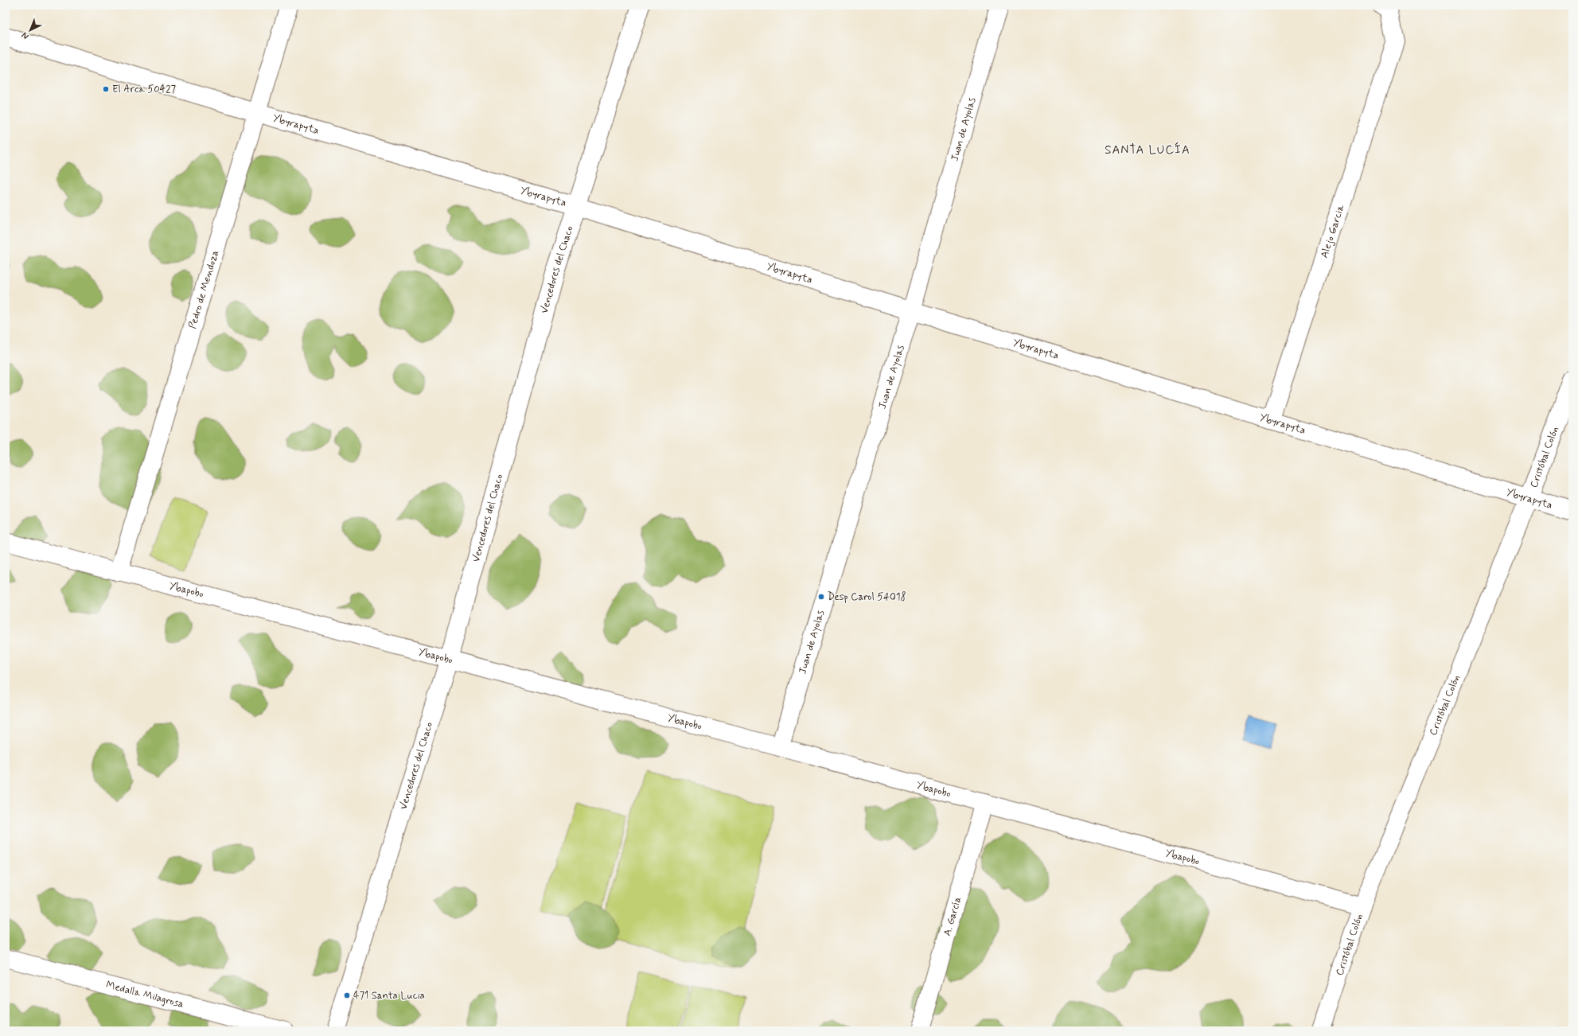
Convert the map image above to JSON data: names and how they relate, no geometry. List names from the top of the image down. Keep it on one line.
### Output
{"streets":{"street":["Ybyrapyta","Juan de Ayolas","Alejo Garcia","Vencedores del Chaco","Pedro de Mendoza","Cristóbal Colón","Ybapobo","A. García","Medalla Milagrosa"]},"crossings":[["Ybyrapyta","Juan de Ayolas"],["Ybyrapyta","Alejo Garcia"],["Ybyrapyta","Vencedores del Chaco"],["Ybyrapyta","Pedro de Mendoza"],["Ybyrapyta","Cristóbal Colón"],["Juan de Ayolas","Ybapobo"],["Vencedores del Chaco","Ybapobo"],["Pedro de Mendoza","Ybapobo"],["Cristóbal Colón","Ybapobo"],["Ybapobo","A. García"]],"districts":["SANTA LUCÍA"],"places":["El Arca 50427","Desp Carol 54018","471 Santa Lucia"],"north":"bottom left"}
